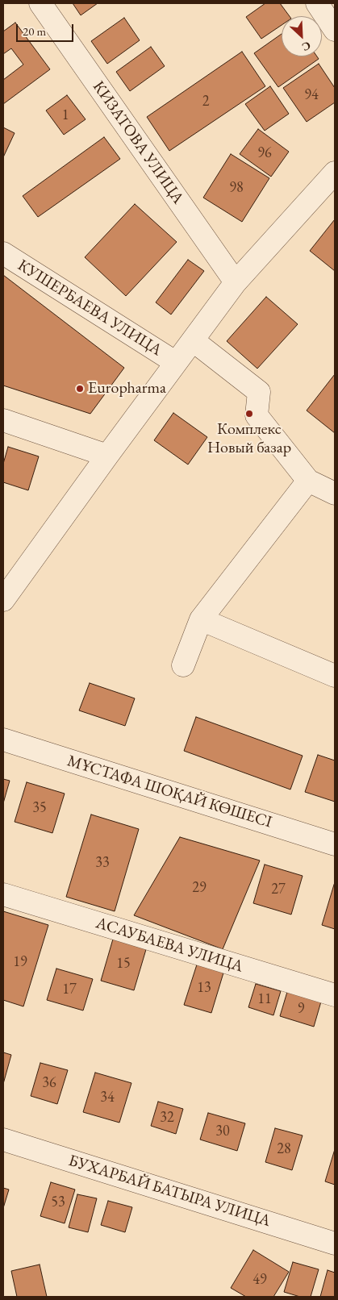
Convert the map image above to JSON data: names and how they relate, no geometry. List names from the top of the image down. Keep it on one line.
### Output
{"streets":{"street":["КИЗАТОВА УЛИЦА","КУШЕРБАЕВА УЛИЦА","МҰСТАФА ШОҚАЙ КӨШЕСІ","АСАУБАЕВА УЛИЦА","БУХАРБАЙ БАТЫРА УЛИЦА"]},"places":["Europharma","Комплекс Новый базар"],"house_numbers":["94","2","1","96","98","35","33","29","27","19","15","13","17","11","9","36","34","32","30","28","53","49"],"scale_bar":"20 m","north":"bottom right"}
